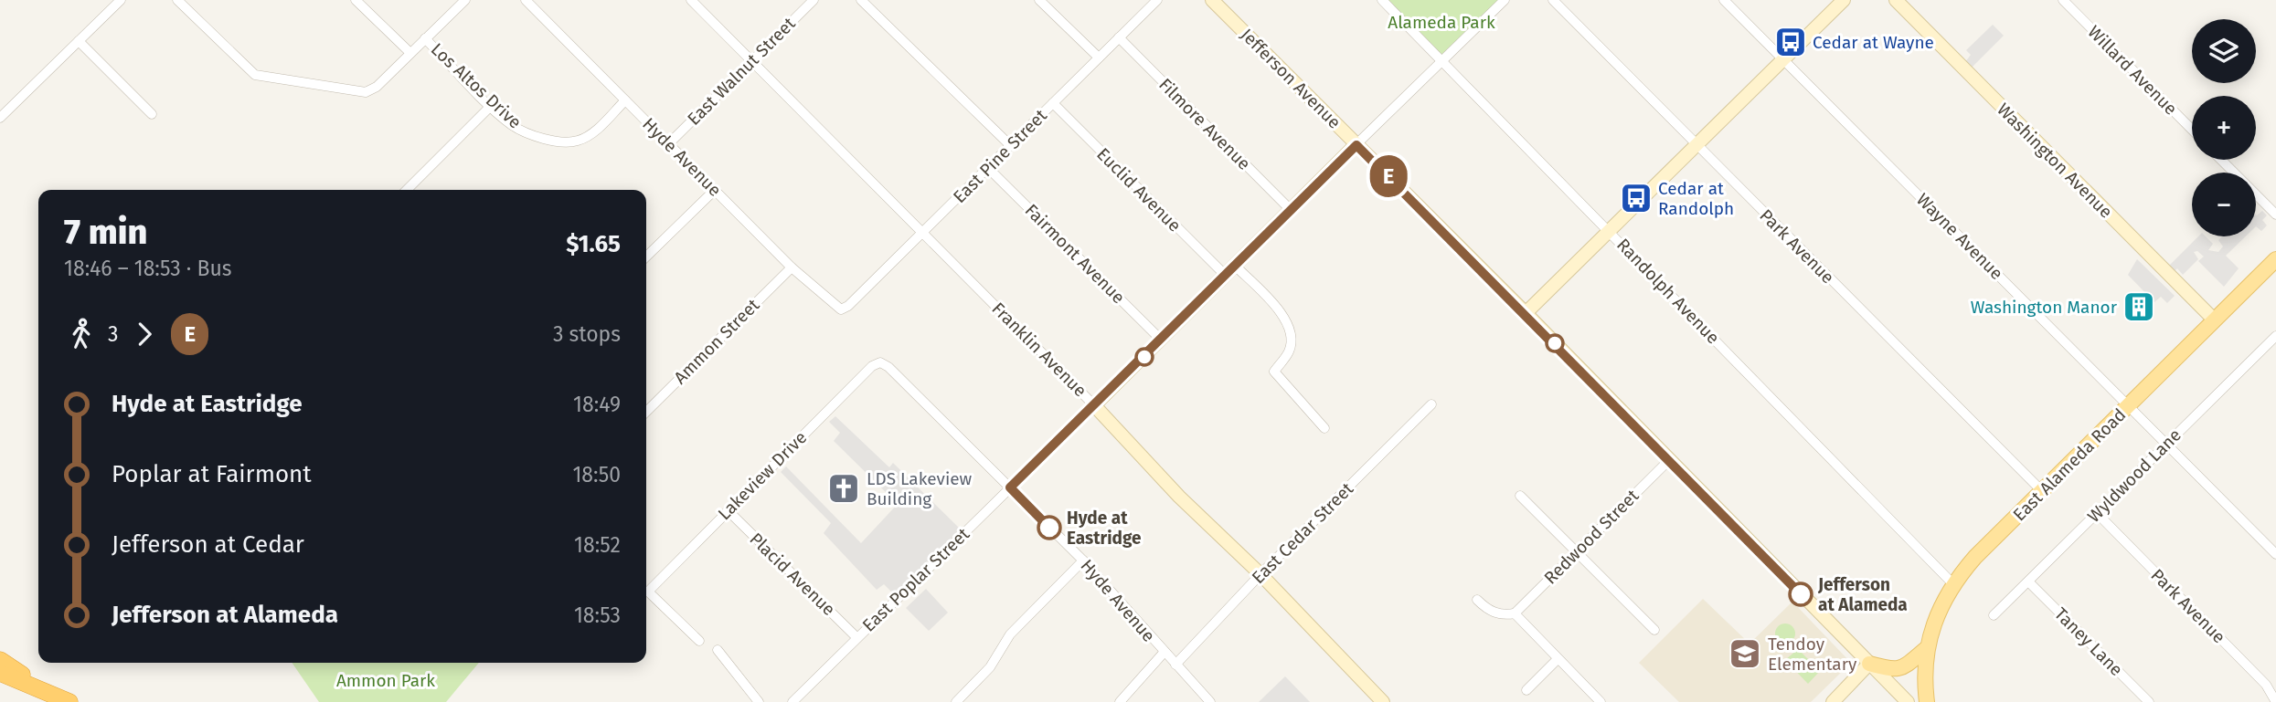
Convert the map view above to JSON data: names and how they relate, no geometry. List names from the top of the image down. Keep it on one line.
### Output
{"streets":{"main road":["East Alameda Road"],"street":["Willard Avenue","East Walnut Street","Jefferson Avenue","Los Altos Drive","Filmore Avenue","East Pine Street","Hyde Avenue","Washington Avenue","Euclid Avenue","Wayne Avenue","Park Avenue","Fairmont Avenue","Randolph Avenue","Ammon Street","Franklin Avenue","Lakeview Drive","Wyldwood Lane","East Cedar Street","Redwood Street","Placid Avenue","East Poplar Street","Taney Lane"]},"crossings":[["East Walnut Street","Hyde Avenue"],["East Walnut Street","Franklin Avenue"],["Jefferson Avenue","Redwood Street"],["Jefferson Avenue","East Poplar Street"],["Los Altos Drive","Hyde Avenue"],["Filmore Avenue","East Pine Street"],["Filmore Avenue","East Poplar Street"],["East Pine Street","Hyde Avenue"],["East Pine Street","Euclid Avenue"],["East Pine Street","Fairmont Avenue"],["East Pine Street","Franklin Avenue"],["Hyde Avenue","Ammon Street"],["Hyde Avenue","Lakeview Drive"],["Hyde Avenue","East Cedar Street"],["Hyde Avenue","East Poplar Street"],["Washington Avenue","East Alameda Road"],["Euclid Avenue","East Poplar Street"],["Wayne Avenue","East Alameda Road"],["Wayne Avenue","Wyldwood Lane"],["Park Avenue","East Alameda Road"],["Park Avenue","Wyldwood Lane"],["Fairmont Avenue","East Poplar Street"],["Randolph Avenue","East Alameda Road"],["Randolph Avenue","East Poplar Street"],["Franklin Avenue","East Cedar Street"],["Franklin Avenue","East Poplar Street"],["Lakeview Drive","Placid Avenue"],["Wyldwood Lane","Taney Lane"],["Placid Avenue","East Poplar Street"]],"parks":["Alameda Park","Ammon Park"],"places":{"bus stop":["Cedar at Wayne","Cedar at Randolph"],"building":["Washington Manor"],"church":["LDS Lakeview Building"],"other":["Hyde at Eastridge","Jefferson at Alameda"],"school or university":["Tendoy Elementary"]},"lines":["bus line E"],"page":{"on_map":"E","map_buttons":["+","−"],"heading":["7 min","18:46 – 18:53 · Bus","$1.65"],"legs":["3","E","3 stops"],"list":[{"name":"Hyde at Eastridge","value":"18:49"},{"name":"Poplar at Fairmont","value":"18:50"},{"name":"Jefferson at Cedar","value":"18:52"},{"name":"Jefferson at Alameda","value":"18:53"}]}}
